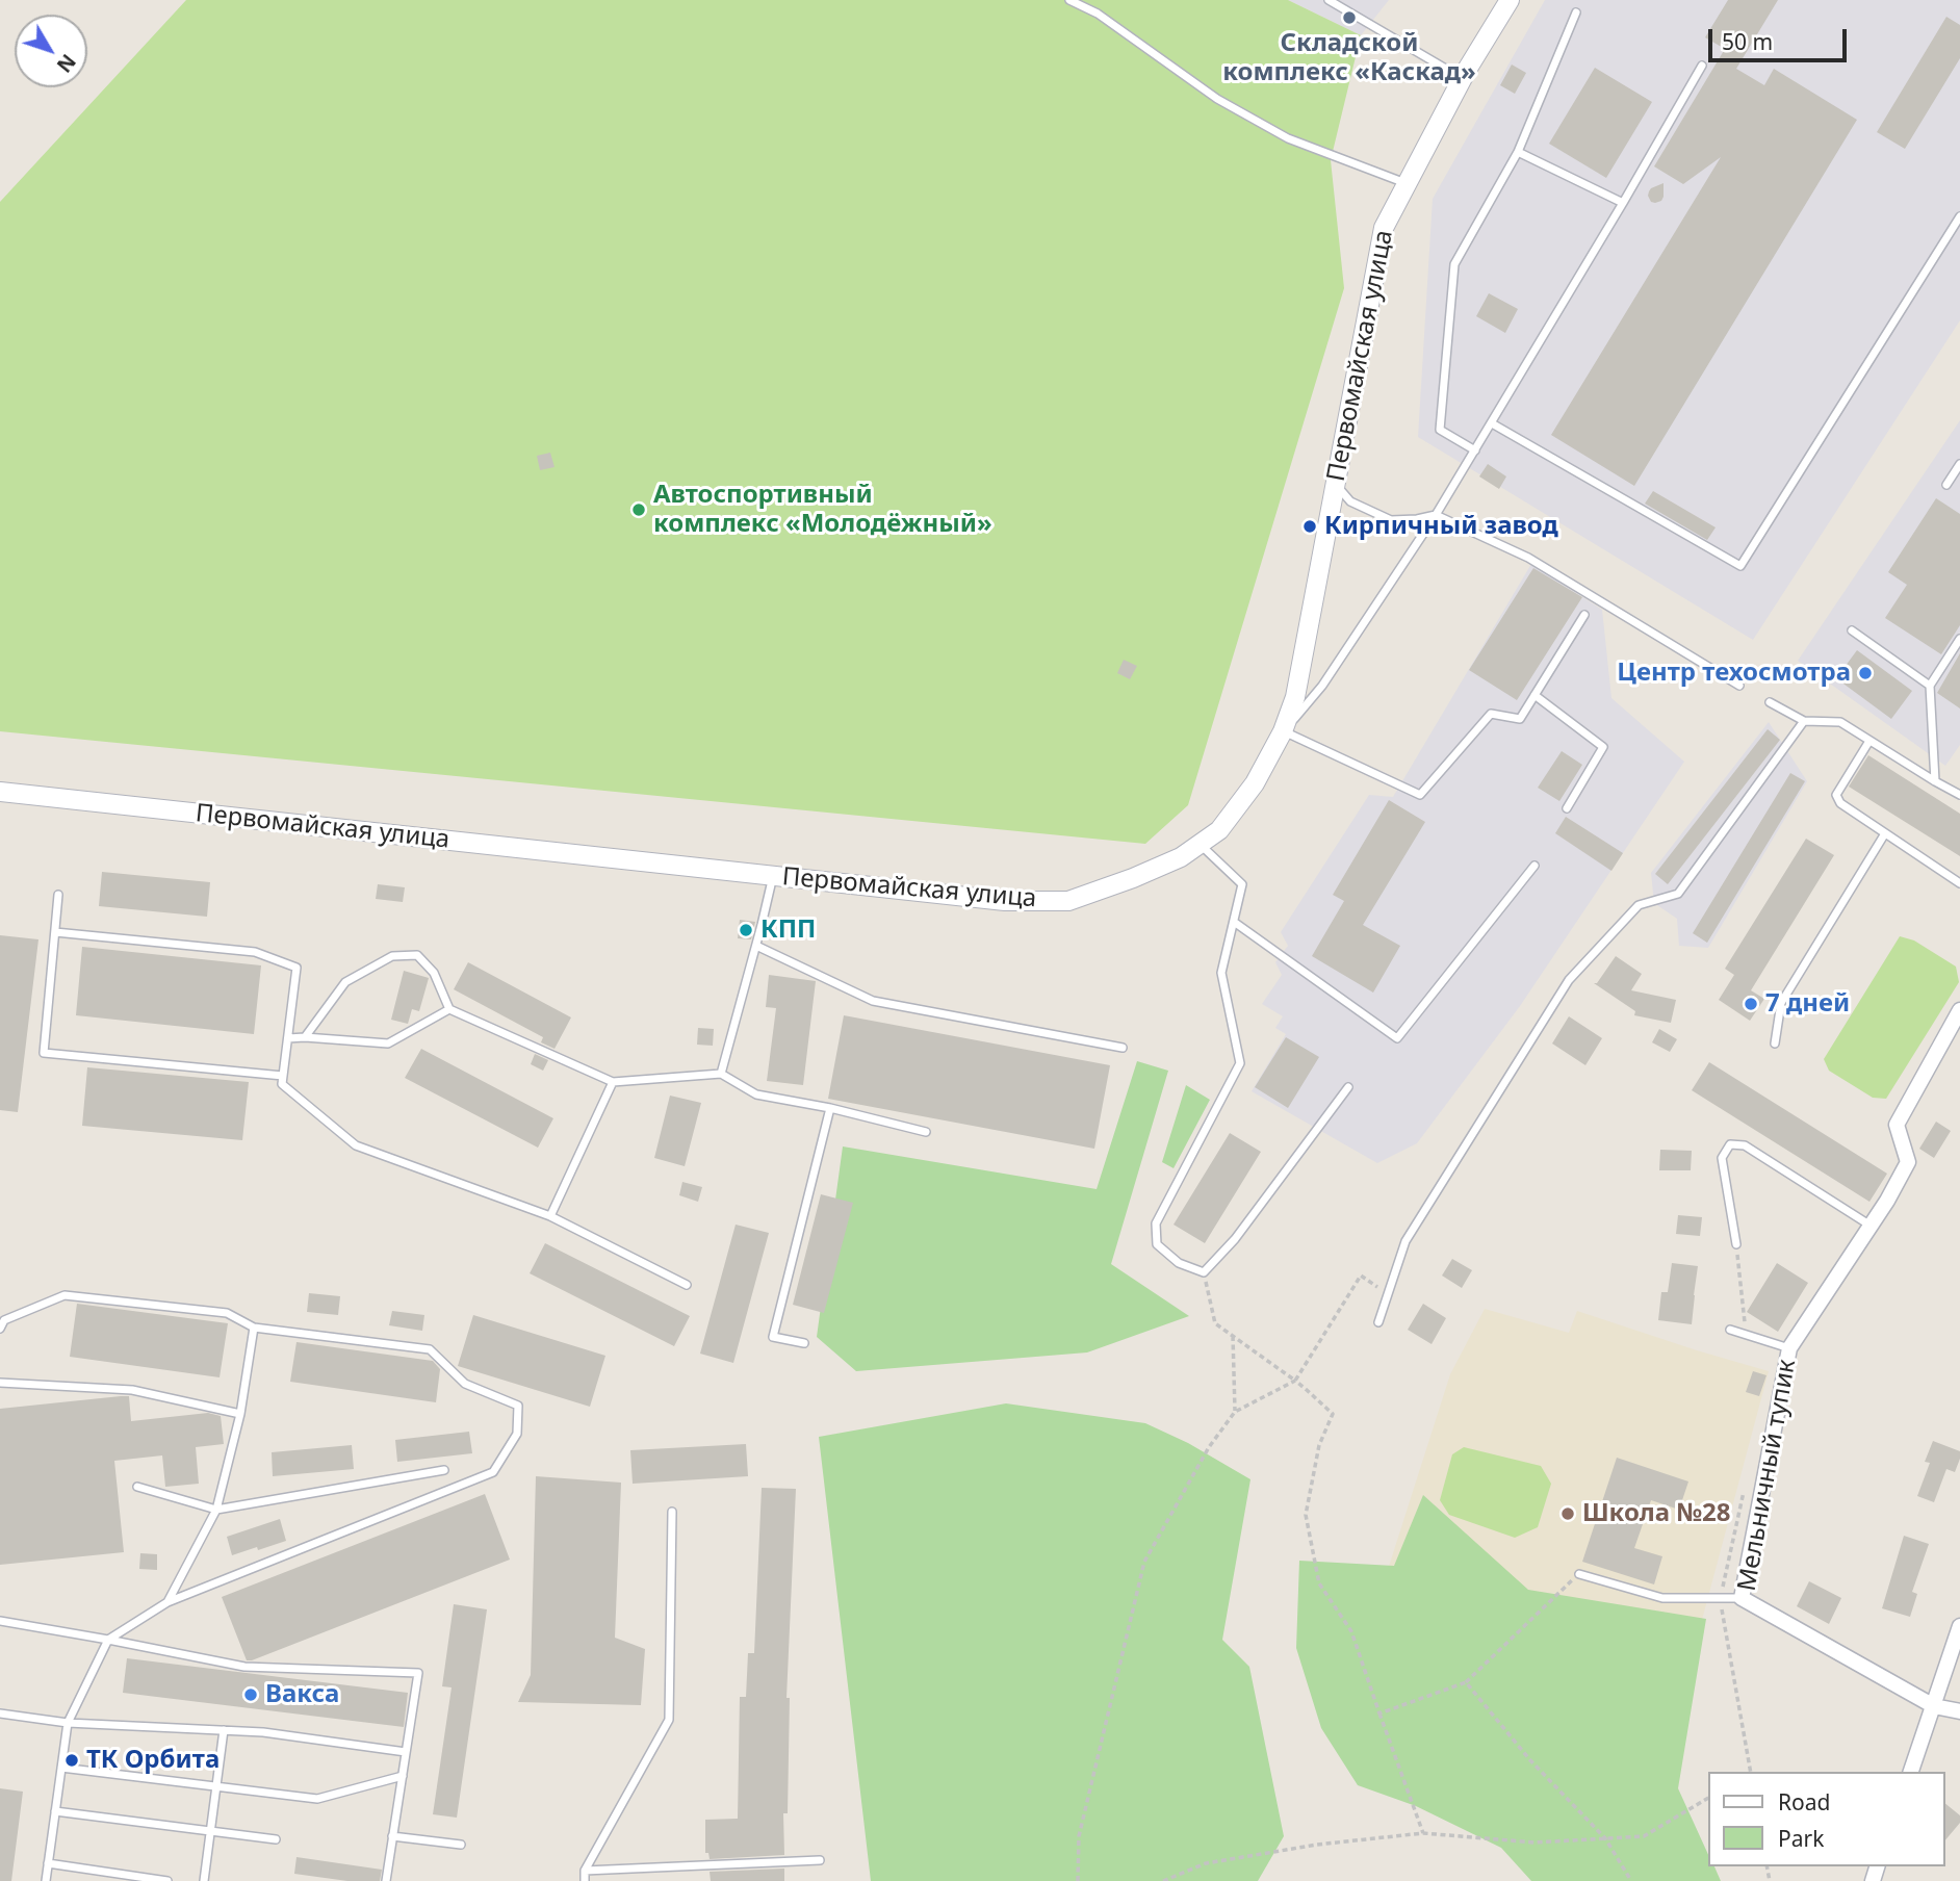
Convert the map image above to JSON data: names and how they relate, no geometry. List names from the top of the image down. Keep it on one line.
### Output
{"streets":{"street":["Первомайская улица","Мельничный тупик"]},"places":["Складской комплекс «Каскад»","Автоспортивный комплекс «Молодёжный»","Кирпичный завод","Центр техосмотра","КПП","7 дней","Школа №28","Вакса","ТК Орбита"],"legend":["Road","Park"],"scale_bar":"50 m","north":"bottom right"}
